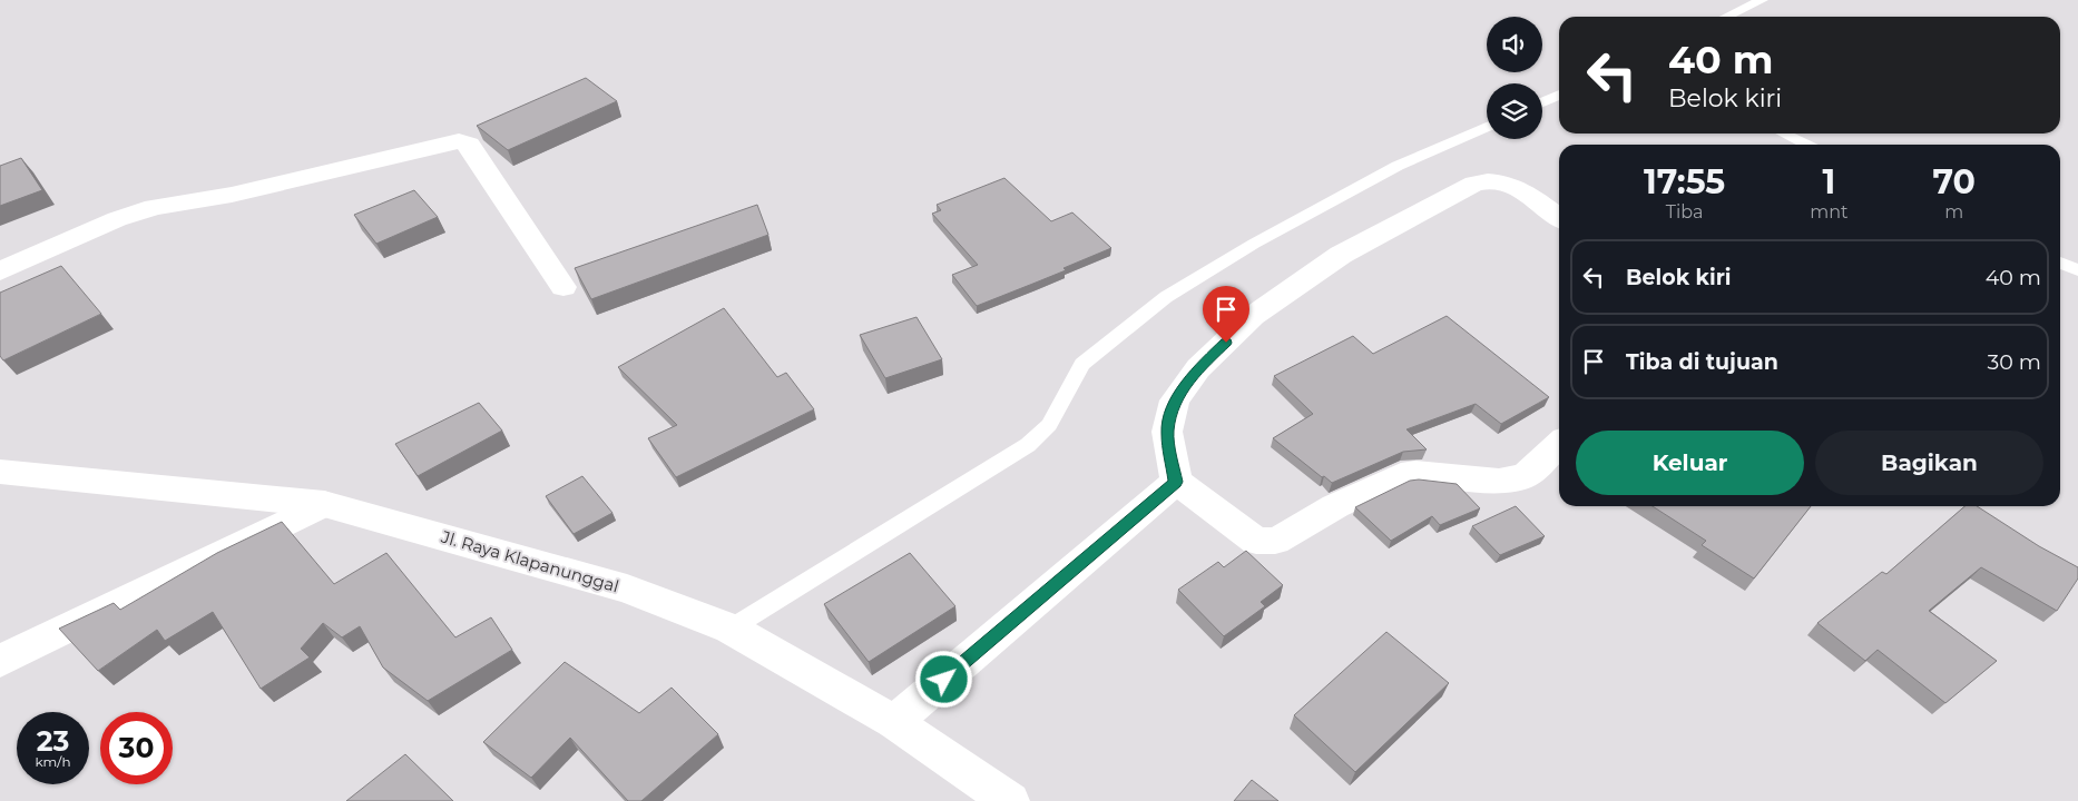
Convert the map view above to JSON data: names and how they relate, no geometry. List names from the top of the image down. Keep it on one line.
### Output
{"streets":{"street":["Jl. Raya Klapanunggal"]},"page":{"turn":["40 m","Belok kiri"],"eta":["17:55","Tiba","1","mnt","70","m"],"list":[{"name":"Belok kiri","value":"40 m"},{"name":"Tiba di tujuan","value":"30 m"}],"buttons":["Keluar","Bagikan"],"speed":"23 km/h","limit":"30"}}
